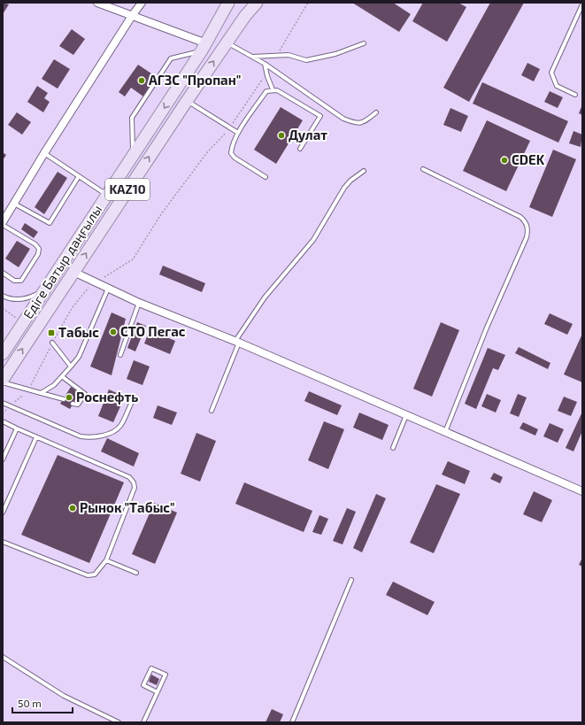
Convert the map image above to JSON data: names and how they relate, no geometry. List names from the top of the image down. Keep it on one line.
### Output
{"streets":{"main road":["KAZ10","Едіге Батыр даңғылы"]},"places":{"other":["АГЗС \"Пропан\"","Дулат","CDEK","СТО Пегас","Роснефть","Рынок \"Табыс\""],"transit":["Табыс"]},"scale_bar":"50 m"}
